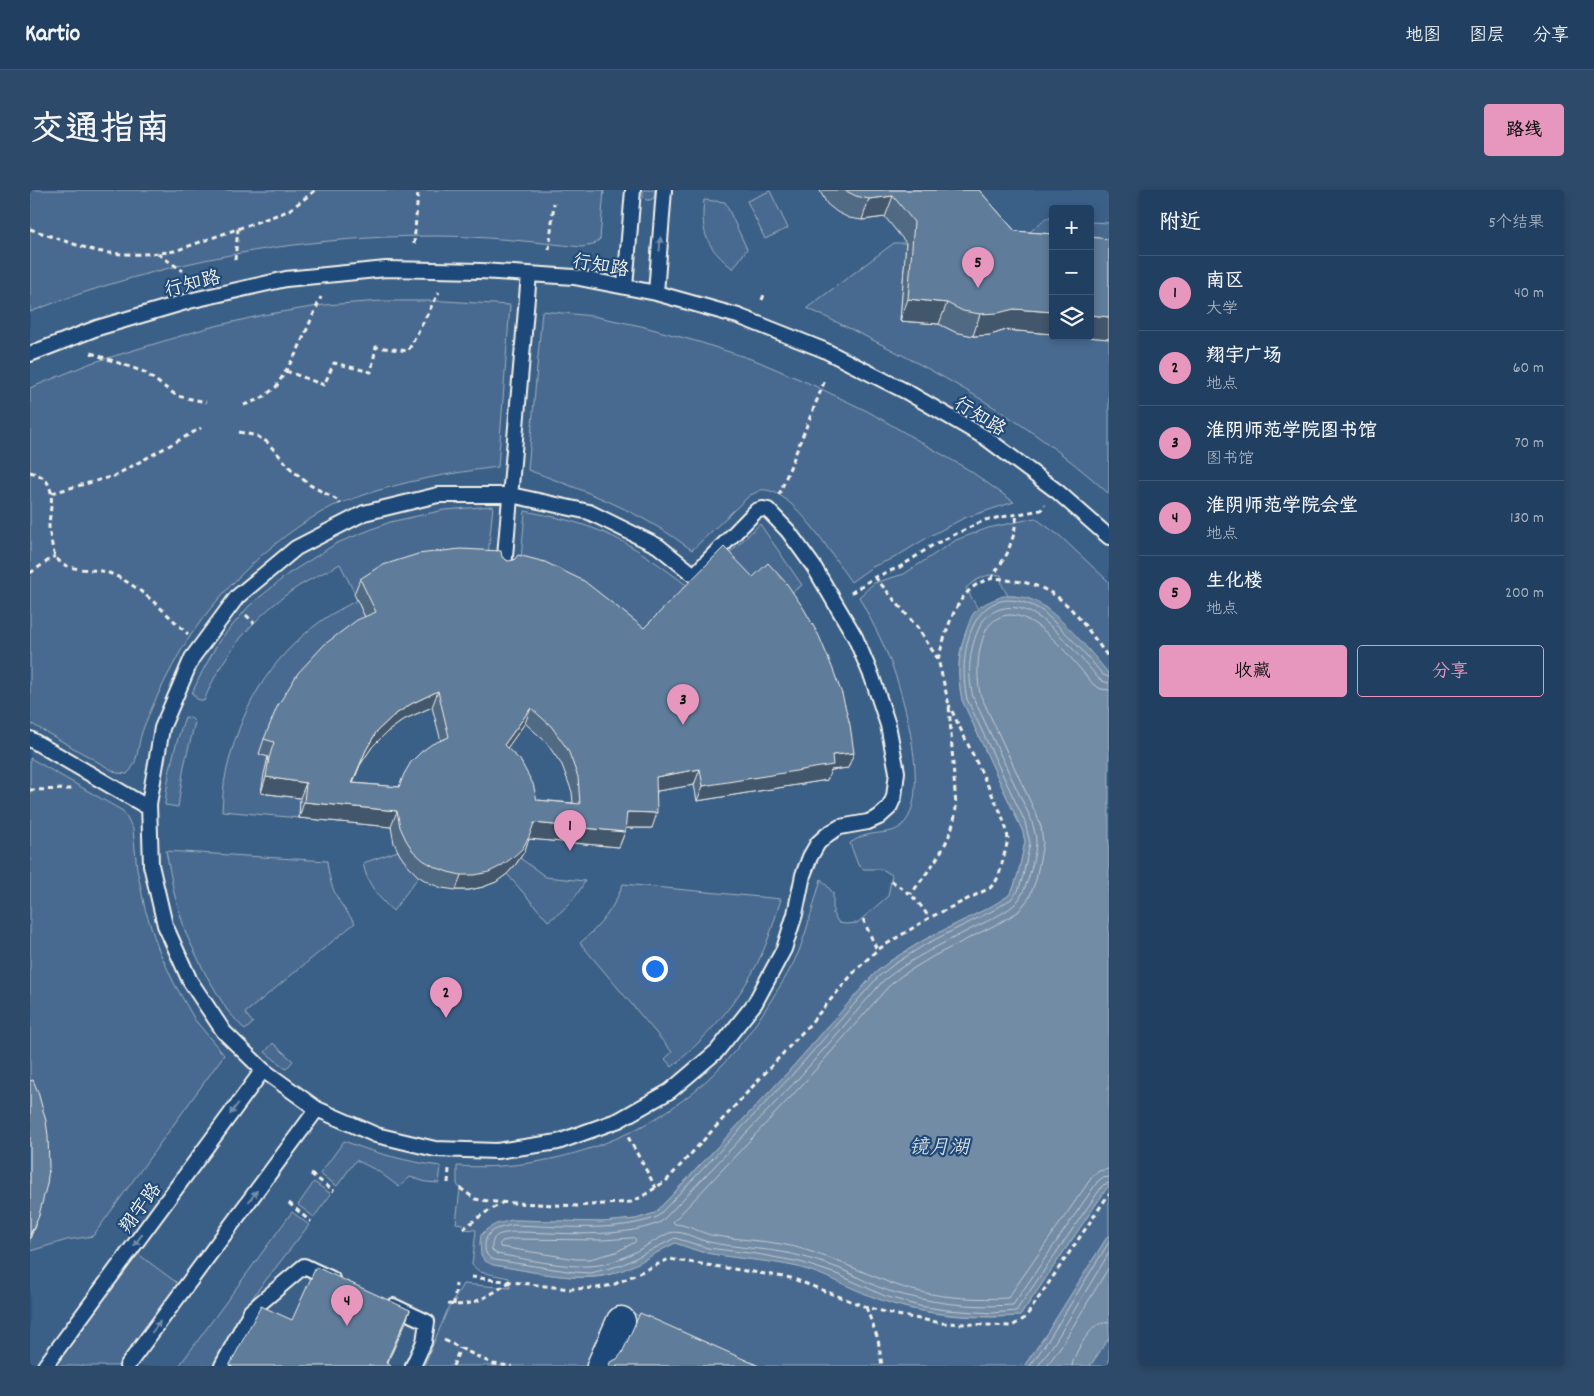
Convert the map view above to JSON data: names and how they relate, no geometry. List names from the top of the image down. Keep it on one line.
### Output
{"streets":{"lane":["行知路","翔宇路"]},"water":["镜月湖"],"page":{"header":"Kartio","nav":["地图","图层","分享"],"title":"交通指南","buttons":["路线",["收藏","分享"]],"heading":["附近","5个结果"],"map_buttons":["+","−"],"pins":["5","3","1","2","4"],"list":[{"mark":"1","name":"南区","note":"大学","value":"40 m"},{"mark":"2","name":"翔宇广场","note":"地点","value":"60 m"},{"mark":"3","name":"淮阴师范学院图书馆","note":"图书馆","value":"70 m"},{"mark":"4","name":"淮阴师范学院会堂","note":"地点","value":"130 m"},{"mark":"5","name":"生化楼","note":"地点","value":"200 m"}]}}
